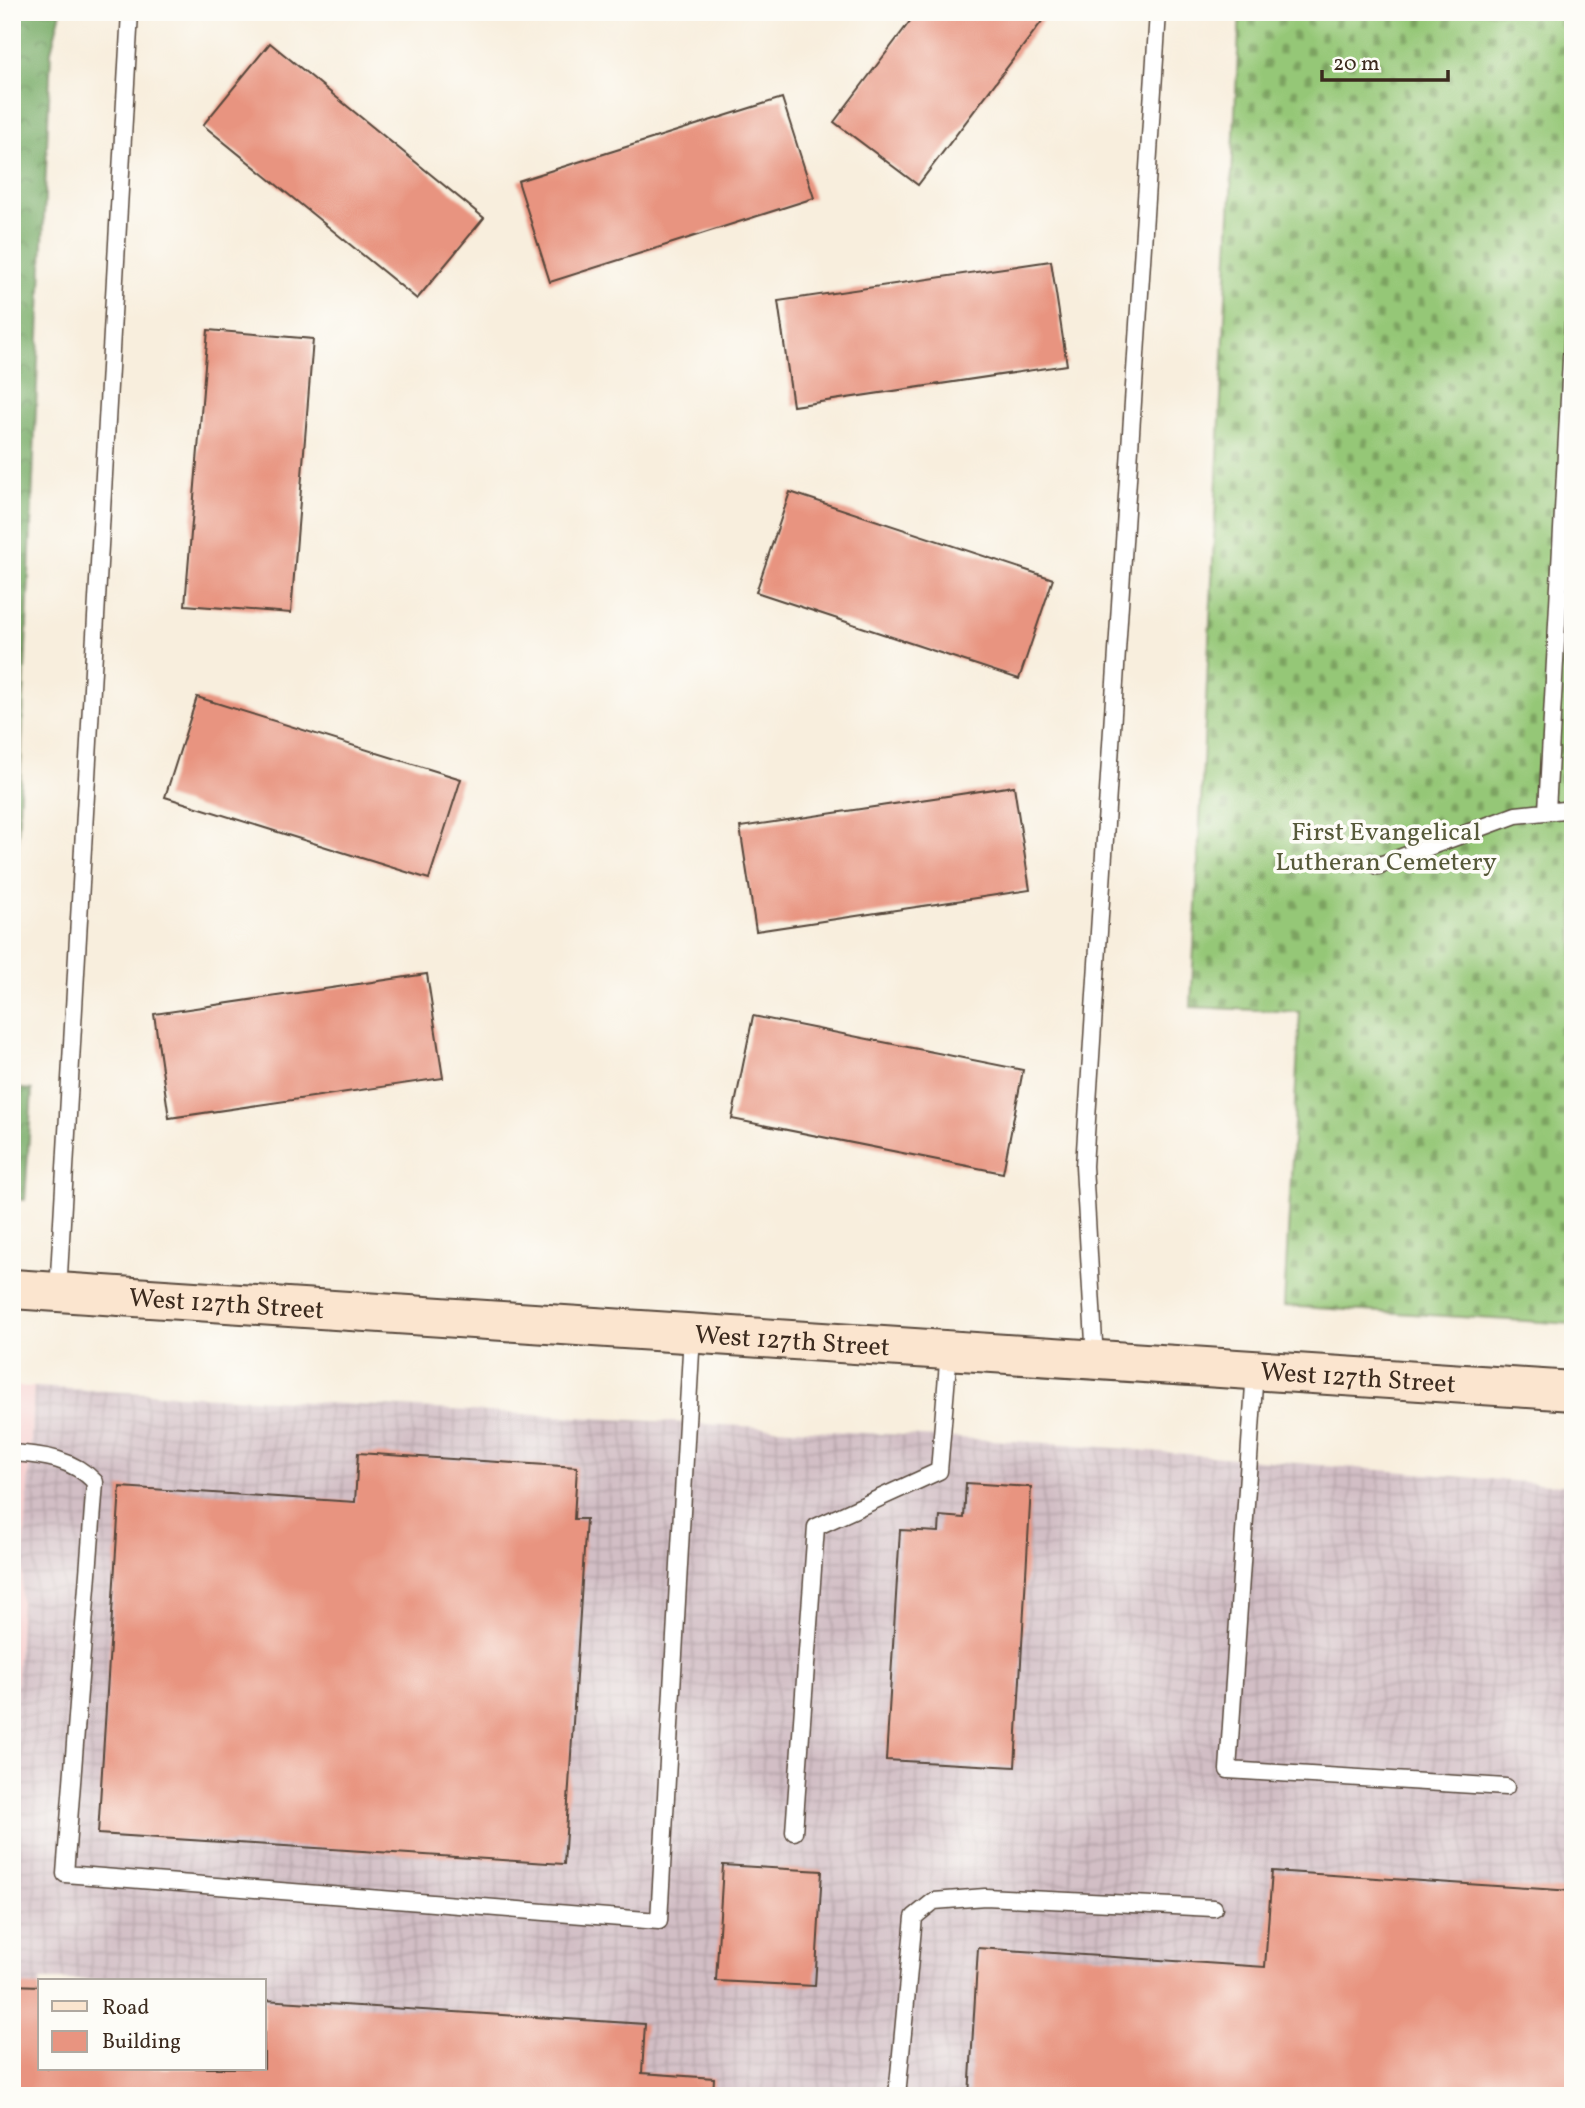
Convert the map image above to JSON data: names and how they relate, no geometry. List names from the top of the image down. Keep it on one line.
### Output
{"streets":{"main road":["West 127th Street"]},"parks":["First Evangelical Lutheran Cemetery"],"legend":["Road","Building"],"scale_bar":"20 m"}
